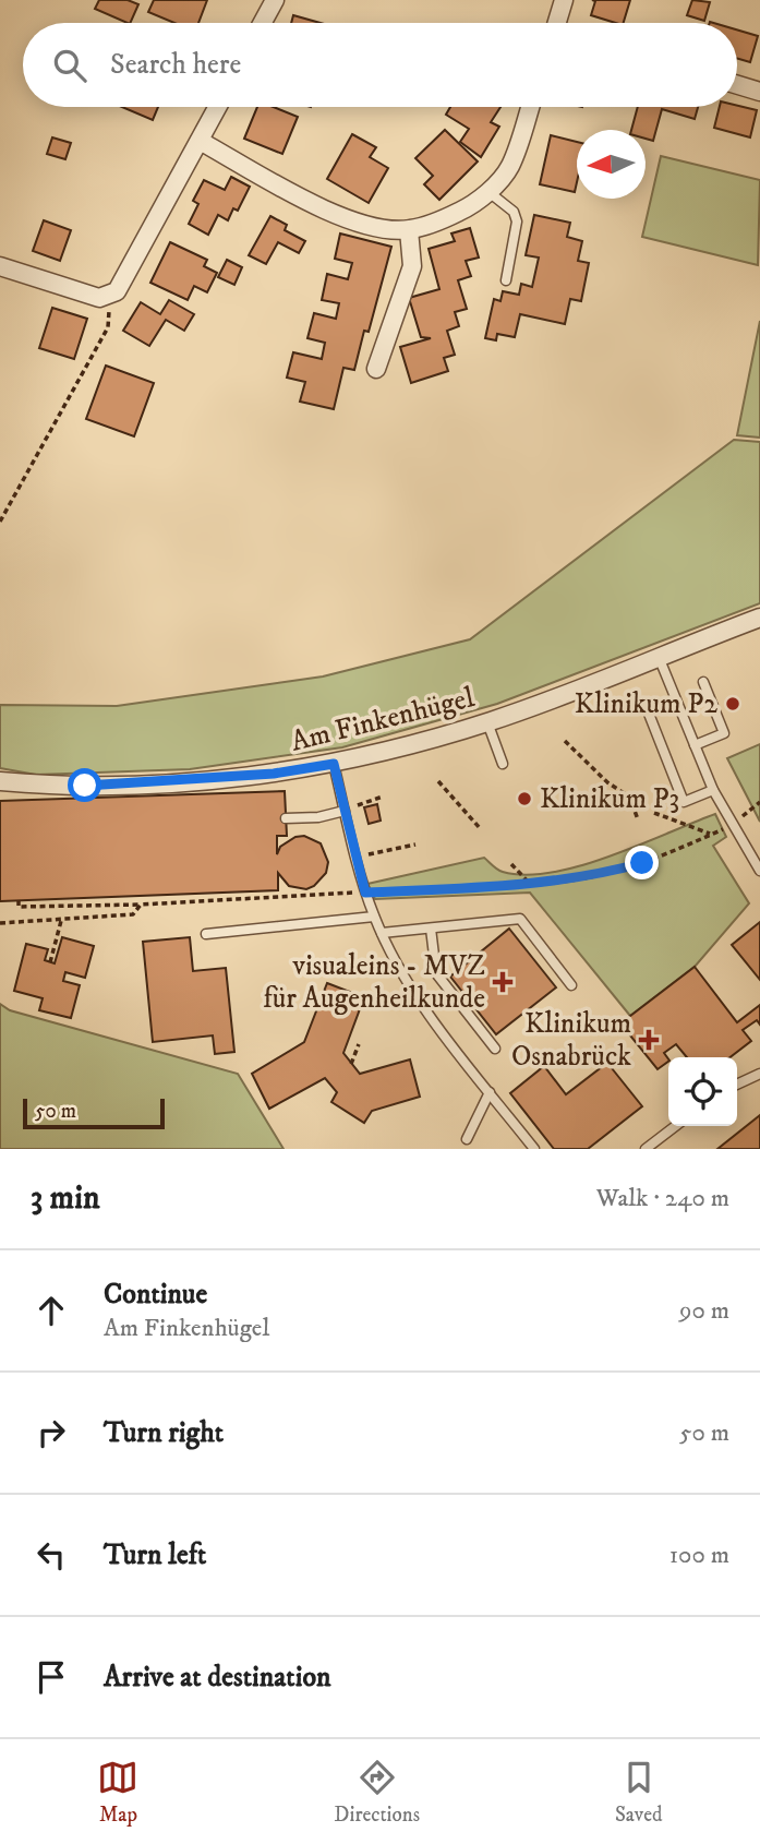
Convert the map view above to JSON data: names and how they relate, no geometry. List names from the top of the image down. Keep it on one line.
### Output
{"streets":{"street":["Am Finkenhügel"]},"places":{"other":["Klinikum P2","Klinikum P3"],"health":["visualeins - MVZ für Augenheilkunde","Klinikum Osnabrück"]},"scale_bar":"50 m","north":"left","page":{"search":"Search here","scale":"50 m","heading":["3 min","Walk · 240 m"],"list":[["Continue","Am Finkenhügel","90 m"],["Turn right","50 m"],["Turn left","100 m"],"Arrive at destination"],"nav":["Map","Directions","Saved"]}}
